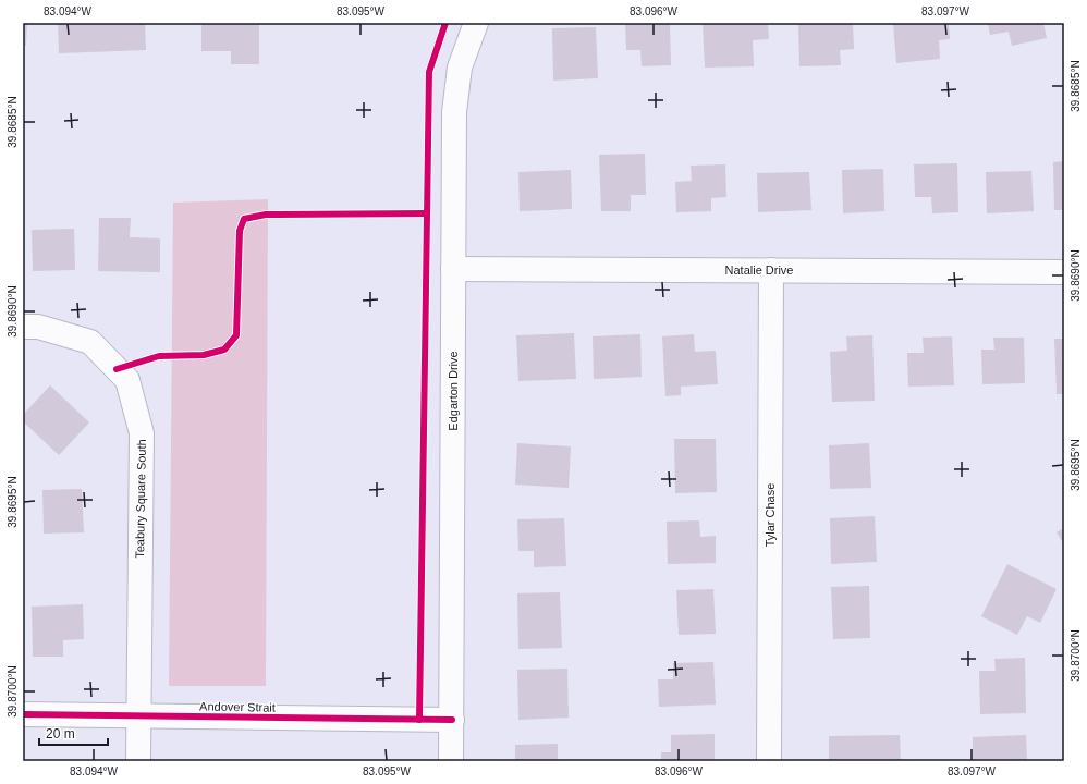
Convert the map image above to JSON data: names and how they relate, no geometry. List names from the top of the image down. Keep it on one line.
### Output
{"streets":{"street":["Natalie Drive","Edgarton Drive","Teabury Square South","Tylar Chase","Andover Strait"]},"crossings":[["Natalie Drive","Edgarton Drive"],["Natalie Drive","Tylar Chase"],["Edgarton Drive","Andover Strait"],["Teabury Square South","Andover Strait"]],"scale_bar":"20 m","coordinates":["83.094°W","83.095°W","83.096°W","83.097°W","39.8685°N","39.8690°N","39.8695°N","39.8700°N"]}
